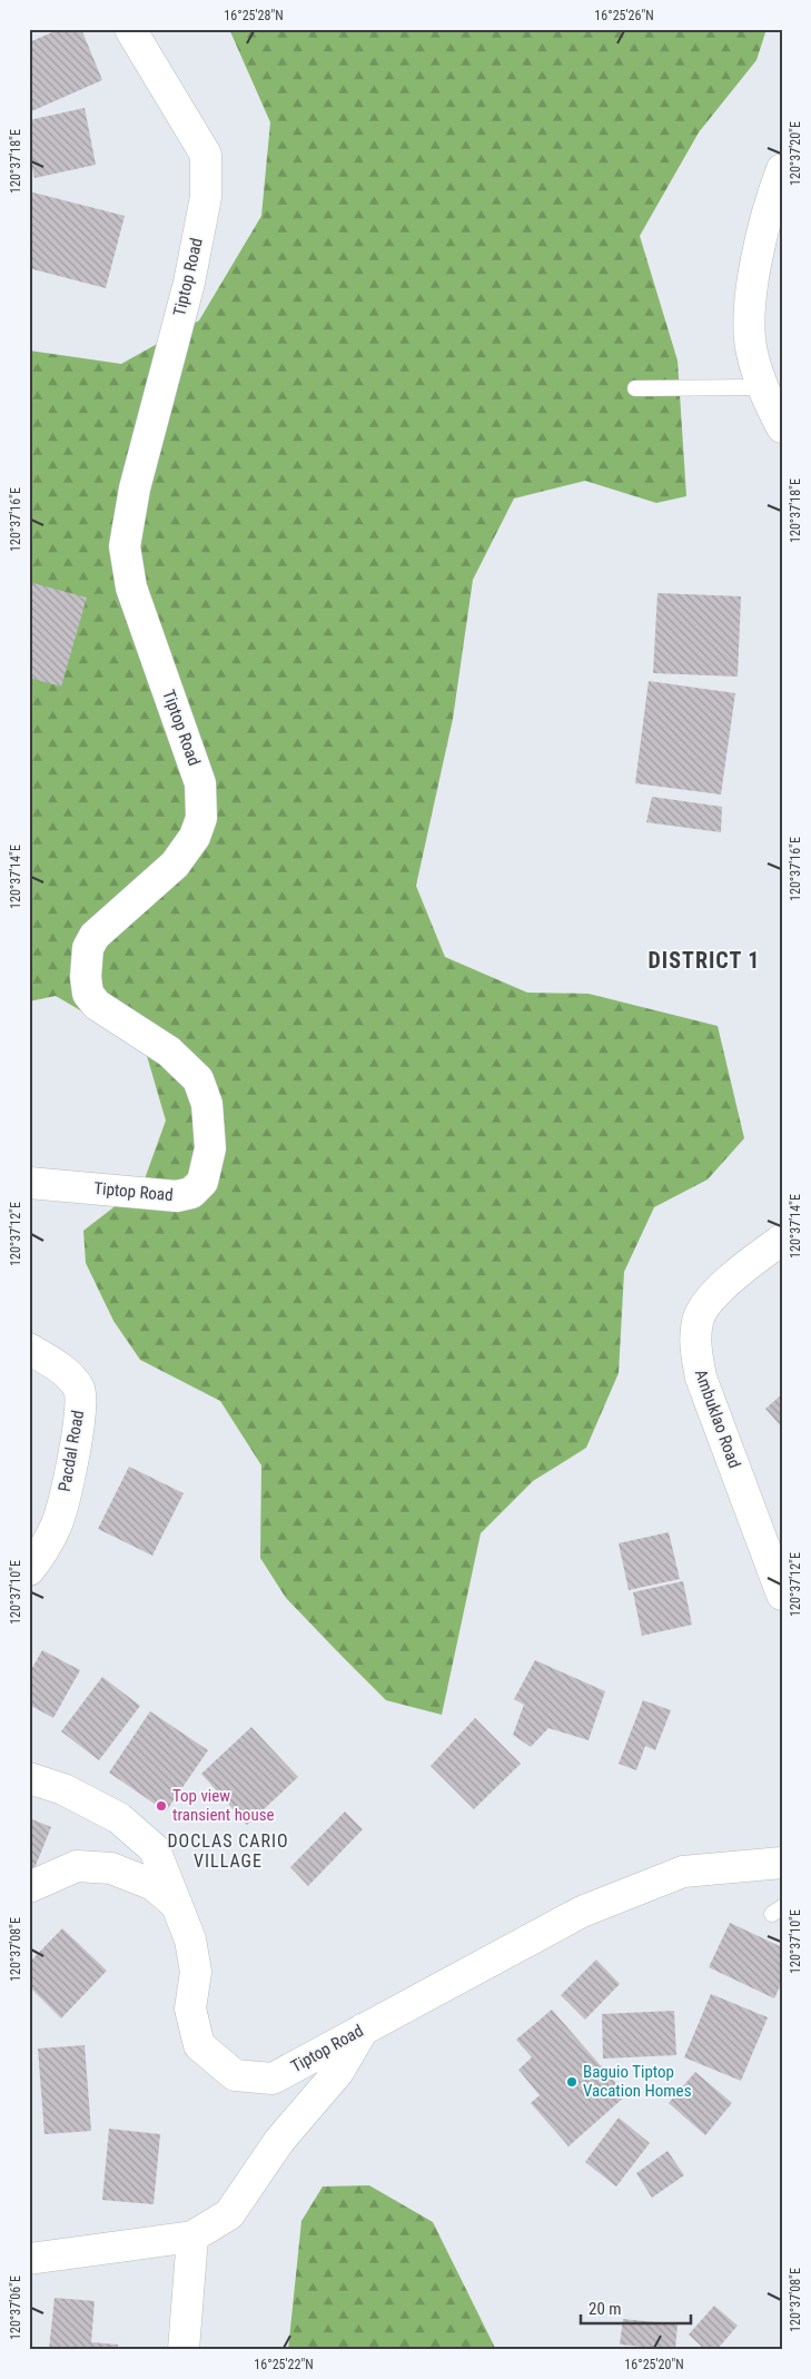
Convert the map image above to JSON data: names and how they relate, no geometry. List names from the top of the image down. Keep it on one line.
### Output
{"streets":{"street":["Tiptop Road","Ambuklao Road","Pacdal Road"]},"districts":["DISTRICT 1","DOCLAS CARIO VILLAGE"],"places":["Top view transient house","Baguio Tiptop Vacation Homes"],"scale_bar":"20 m","coordinates":["16°25'28\"N","16°25'26\"N","120°37'20\"E","120°37'18\"E","120°37'16\"E","120°37'14\"E","120°37'12\"E","120°37'10\"E","120°37'08\"E","120°37'06\"E","16°25'22\"N","16°25'20\"N"]}
